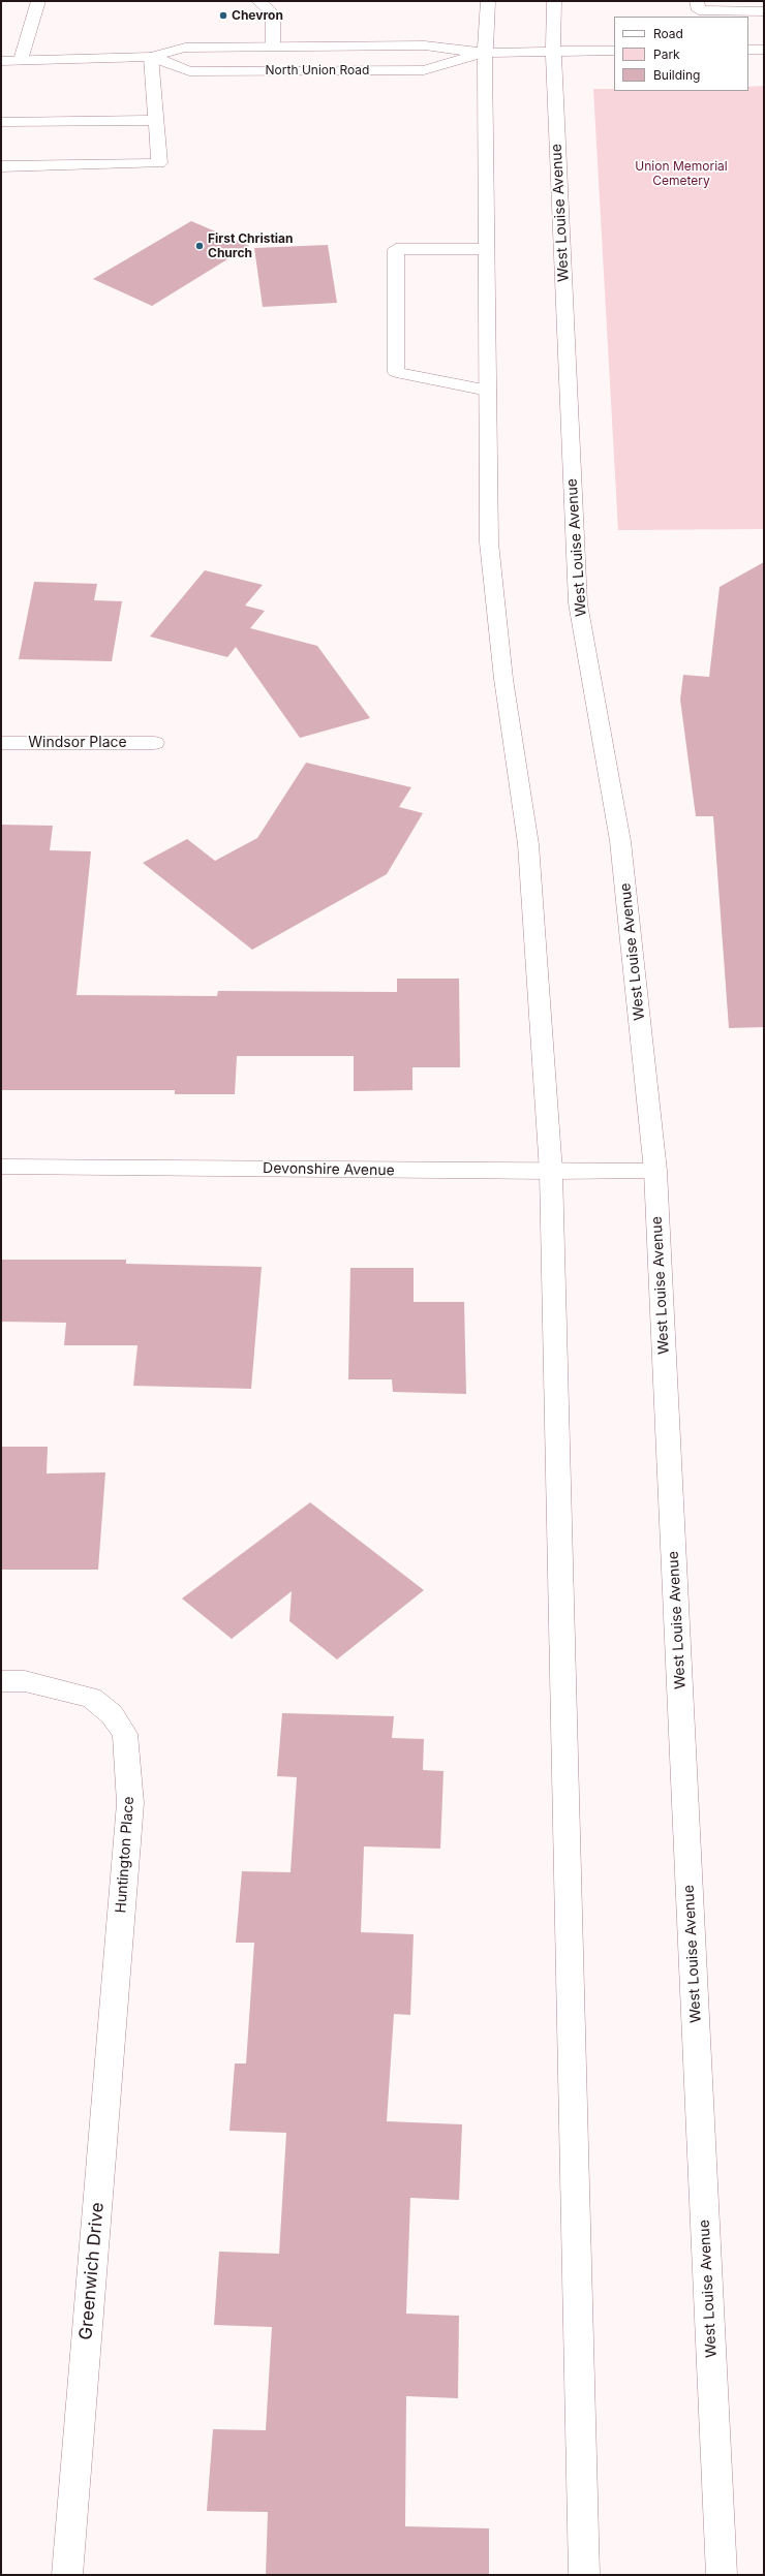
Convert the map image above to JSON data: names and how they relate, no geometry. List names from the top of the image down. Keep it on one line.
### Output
{"streets":{"main road":["North Union Road","West Louise Avenue","Windsor Place","Devonshire Avenue","Huntington Place","Greenwich Drive"]},"crossings":[["North Union Road","West Louise Avenue"],["West Louise Avenue","Devonshire Avenue"],["Huntington Place","Greenwich Drive"]],"parks":["Union Memorial Cemetery"],"places":["Chevron","First Christian Church"],"legend":["Road","Park","Building"]}
